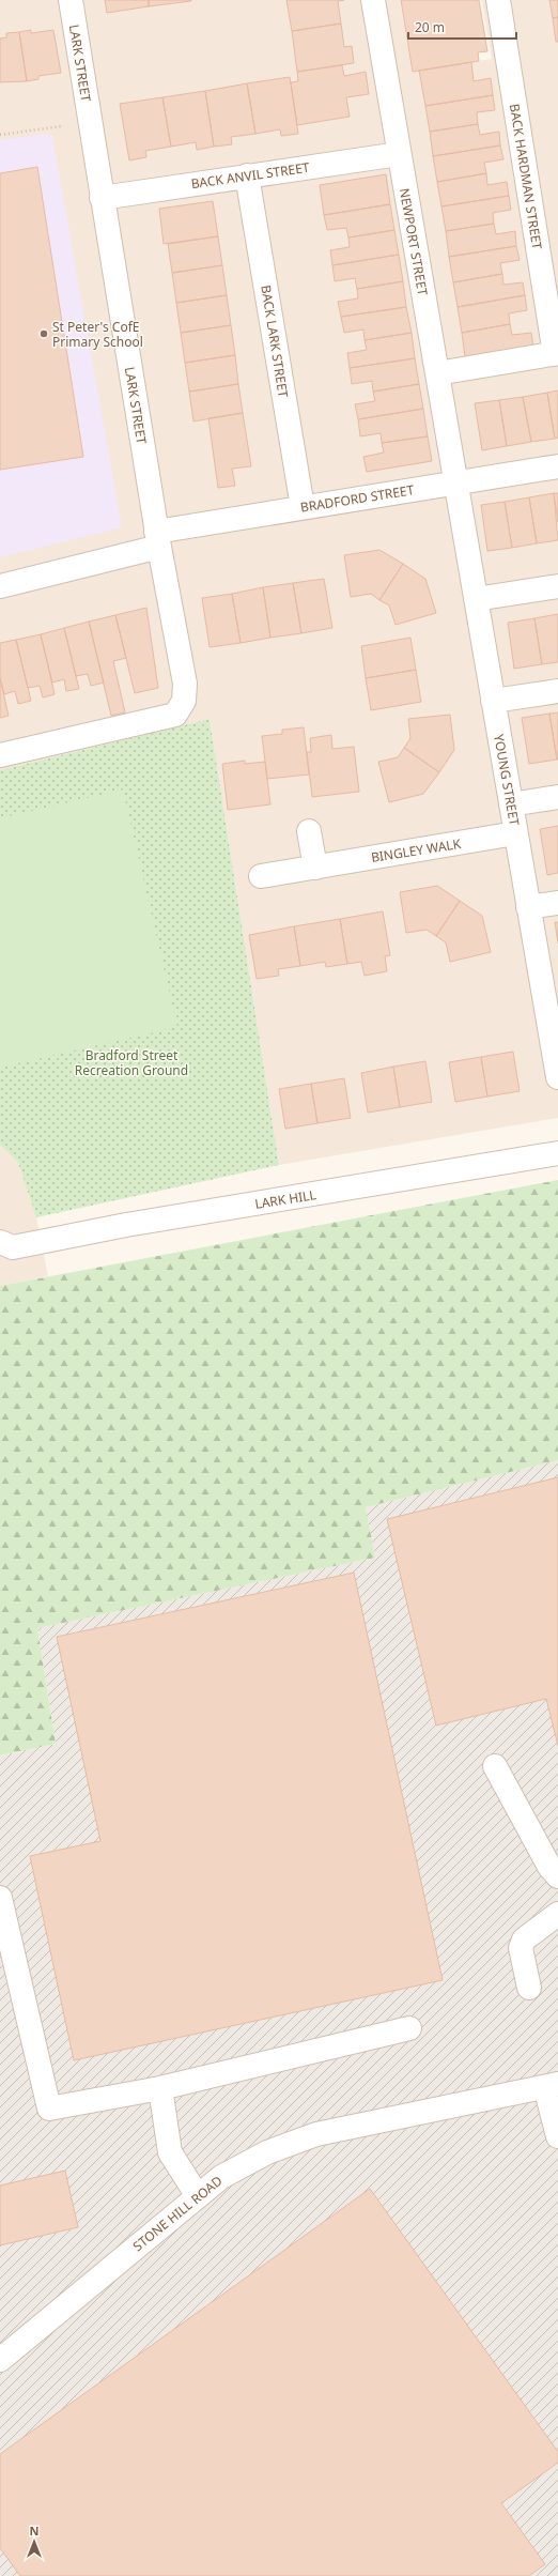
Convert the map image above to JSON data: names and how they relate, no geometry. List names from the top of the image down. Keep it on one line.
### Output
{"streets":{"street":["LARK STREET","BACK ANVIL STREET","BACK HARDMAN STREET","NEWPORT STREET","BACK LARK STREET","BRADFORD STREET","YOUNG STREET","BINGLEY WALK","LARK HILL","STONE HILL ROAD"]},"crossings":[["LARK STREET","BACK ANVIL STREET"],["LARK STREET","BRADFORD STREET"],["BACK ANVIL STREET","NEWPORT STREET"],["BACK ANVIL STREET","BACK LARK STREET"],["NEWPORT STREET","BRADFORD STREET"],["NEWPORT STREET","YOUNG STREET"],["BACK LARK STREET","BRADFORD STREET"],["BRADFORD STREET","YOUNG STREET"],["YOUNG STREET","BINGLEY WALK"]],"parks":["Bradford Street Recreation Ground"],"places":["St Peter's CofE Primary School"],"scale_bar":"20 m","north":"top"}
